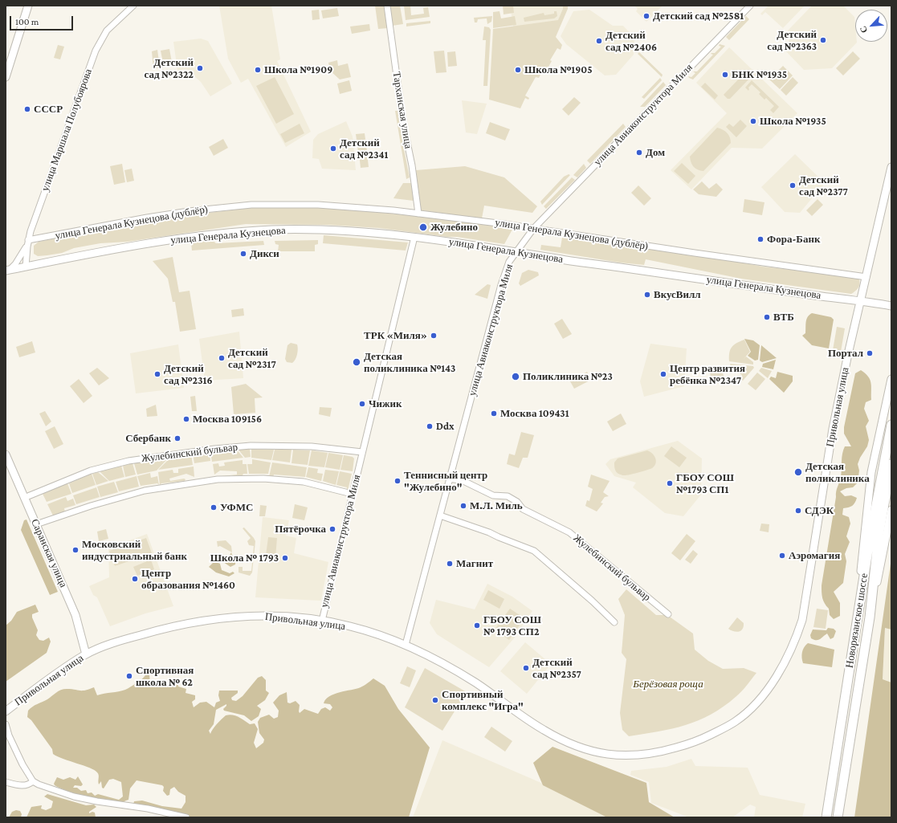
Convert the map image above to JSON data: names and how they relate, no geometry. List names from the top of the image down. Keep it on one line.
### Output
{"streets":{"highway":["Новорязанское шоссе"],"main road":["улица Генерала Кузнецова","Привольная улица","Саранская улица"],"street":["Тарханская улица","улица Авиаконструктора Миля","улица Маршала Полубоярова","улица Генерала Кузнецова (дублёр)","Жулебинский бульвар"]},"crossings":[["Тарханская улица","улица Генерала Кузнецова (дублёр)"],["улица Авиаконструктора Миля","улица Генерала Кузнецова (дублёр)"],["улица Авиаконструктора Миля","улица Генерала Кузнецова"],["улица Авиаконструктора Миля","Привольная улица"],["улица Авиаконструктора Миля","Жулебинский бульвар"],["улица Маршала Полубоярова","улица Генерала Кузнецова (дублёр)"],["улица Маршала Полубоярова","улица Генерала Кузнецова"],["улица Генерала Кузнецова (дублёр)","Привольная улица"],["улица Генерала Кузнецова","Привольная улица"],["Привольная улица","Саранская улица"],["Жулебинский бульвар","Саранская улица"]],"parks":["Берёзовая роща"],"places":["Детский сад №2581","Детский сад №2363","Детский сад №2406","Детский сад №2322","Школа №1909","Школа №1905","БНК №1935","СССР","Школа №1935","Детский сад №2341","Дом","Детский сад №2377","Жулебино","Фора-Банк","Дикси","ВкусВилл","ВТБ","ТРК «Миля»","Портал","Детский сад №2317","Детская поликлиника №143","Детский сад №2316","Центр развития ребёнка №2347","Поликлиника №23","Чижик","Москва 109431","Москва 109156","Ddx","Сбербанк","Детская поликлиника","Теннисный центр \"Жулебино\"","ГБОУ СОШ №1793 СП1","М.Л. Миль","УФМС","СДЭК","Пятёрочка","Московский индустриальный банк","Аэромагия","Школа № 1793","Магнит","Центр образования №1460","ГБОУ СОШ № 1793 СП2","Детский сад №2357","Спортивная школа № 62","Спортивный комплекс \"Игра\""],"scale_bar":"100 m","north":"bottom left"}
